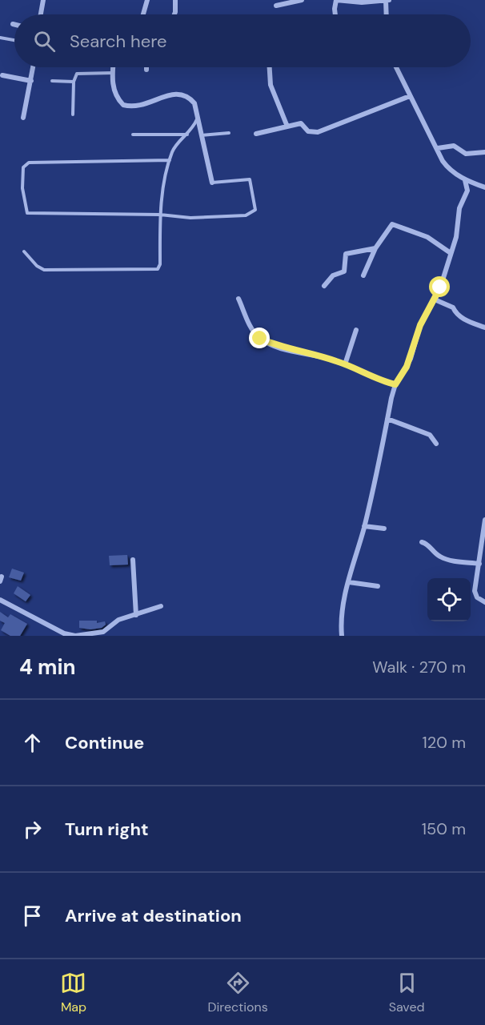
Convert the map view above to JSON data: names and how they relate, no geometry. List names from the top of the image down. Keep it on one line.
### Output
{"page":{"search":"Search here","heading":["4 min","Walk · 270 m"],"list":[["Continue","120 m"],["Turn right","150 m"],"Arrive at destination"],"nav":["Map","Directions","Saved"]}}
